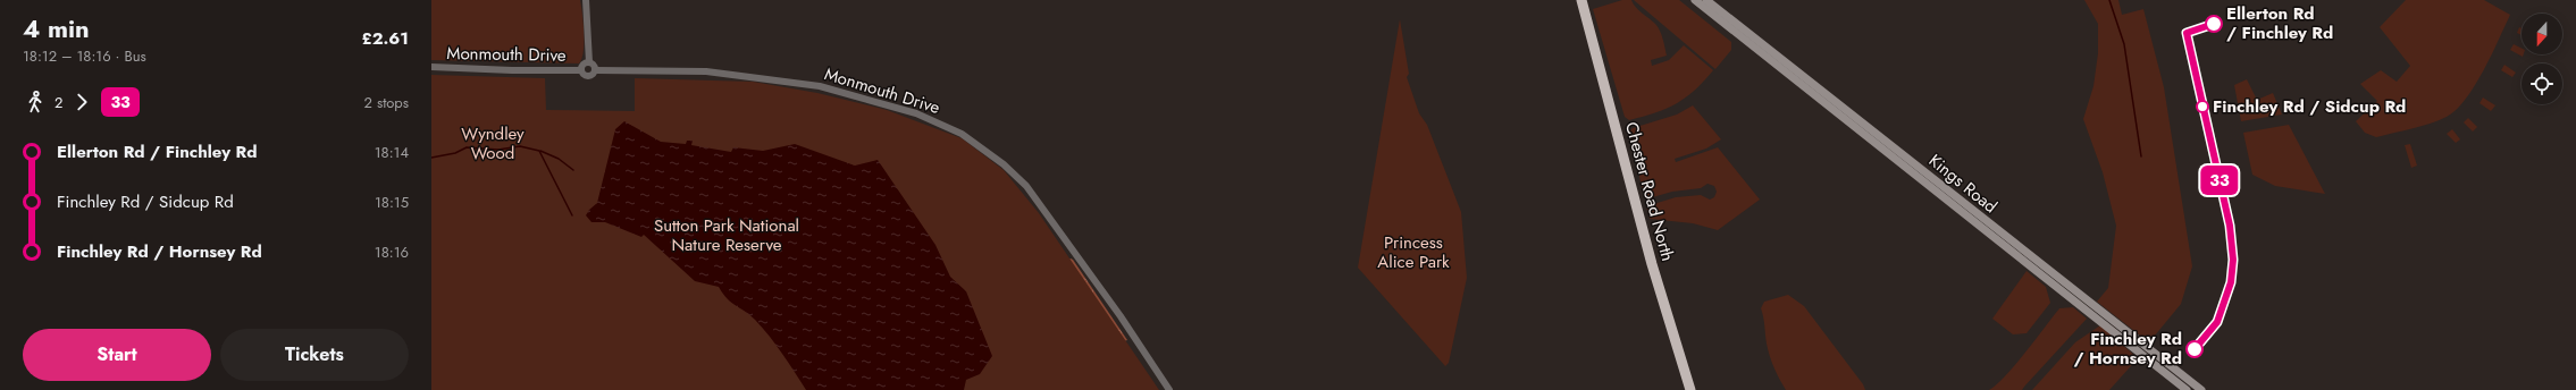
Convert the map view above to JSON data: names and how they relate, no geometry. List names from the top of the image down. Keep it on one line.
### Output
{"streets":{"highway":["Chester Road North"],"main road":["Kings Road"],"street":["Monmouth Drive"]},"parks":["Wyndley Wood","Sutton Park National Nature Reserve","Princess Alice Park"],"places":["Ellerton Rd / Finchley Rd","Finchley Rd / Sidcup Rd","Finchley Rd / Hornsey Rd"],"lines":["bus line 33"],"north":"bottom","page":{"heading":["4 min","18:12 – 18:16 · Bus","£2.61"],"on_map":"33","legs":["2","33","2 stops"],"list":[{"name":"Ellerton Rd / Finchley Rd","value":"18:14"},{"name":"Finchley Rd / Sidcup Rd","value":"18:15"},{"name":"Finchley Rd / Hornsey Rd","value":"18:16"}],"buttons":["Start","Tickets"]}}
